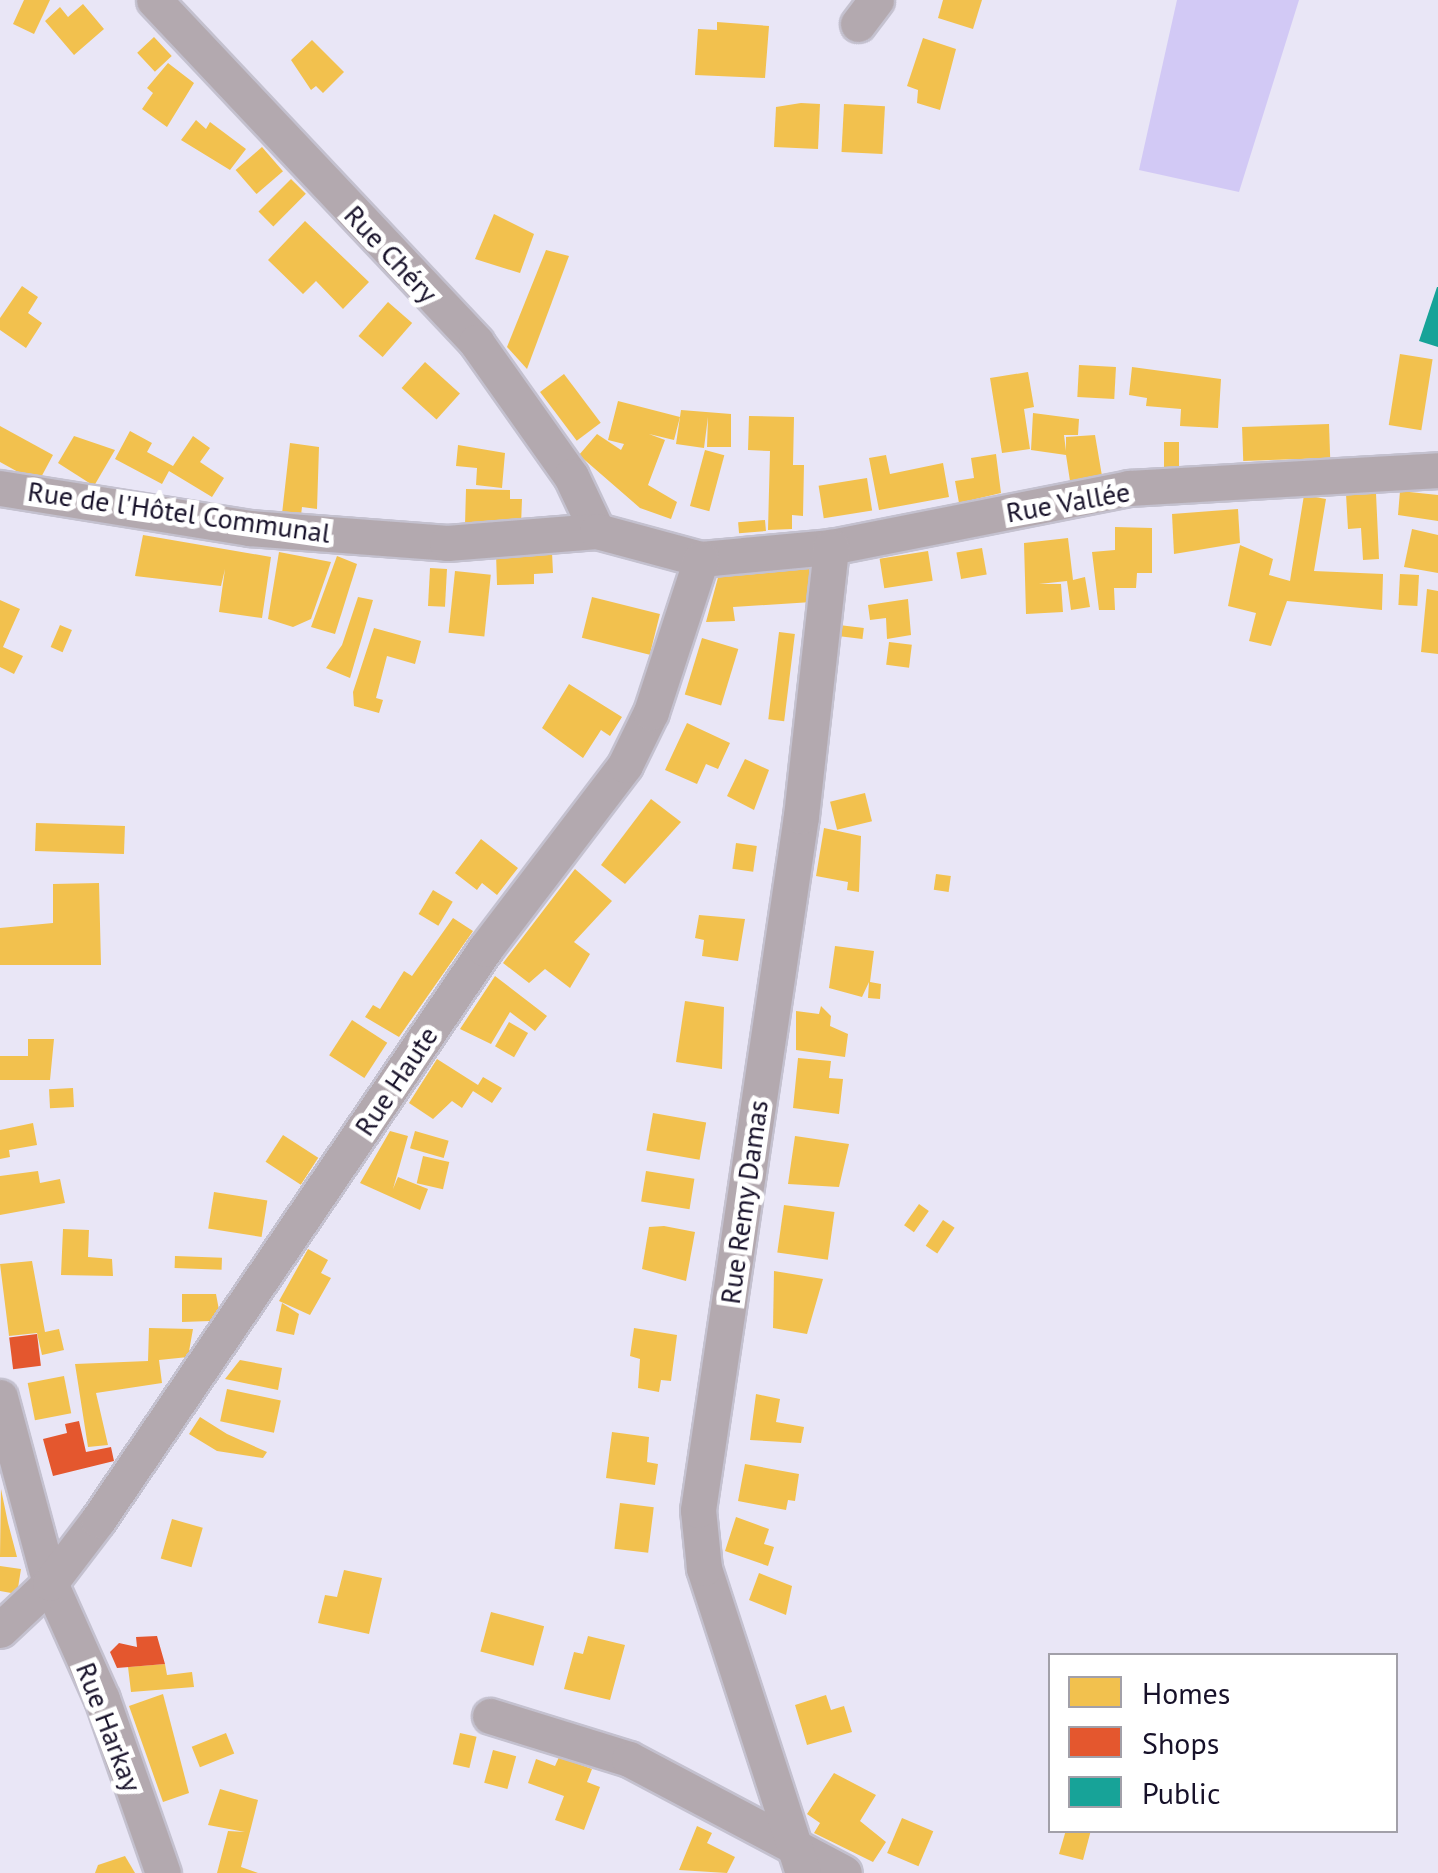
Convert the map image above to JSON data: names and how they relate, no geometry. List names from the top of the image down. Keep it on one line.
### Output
{"streets":{"street":["Rue Chéry","Rue Vallée","Rue de l'Hôtel Communal","Rue Haute","Rue Remy Damas","Rue Harkay"]},"crossings":[["Rue Chéry","Rue de l'Hôtel Communal"],["Rue Vallée","Rue de l'Hôtel Communal"],["Rue Vallée","Rue Haute"],["Rue Vallée","Rue Remy Damas"],["Rue de l'Hôtel Communal","Rue Haute"],["Rue Haute","Rue Harkay"]],"legend":["Homes","Shops","Public"]}
